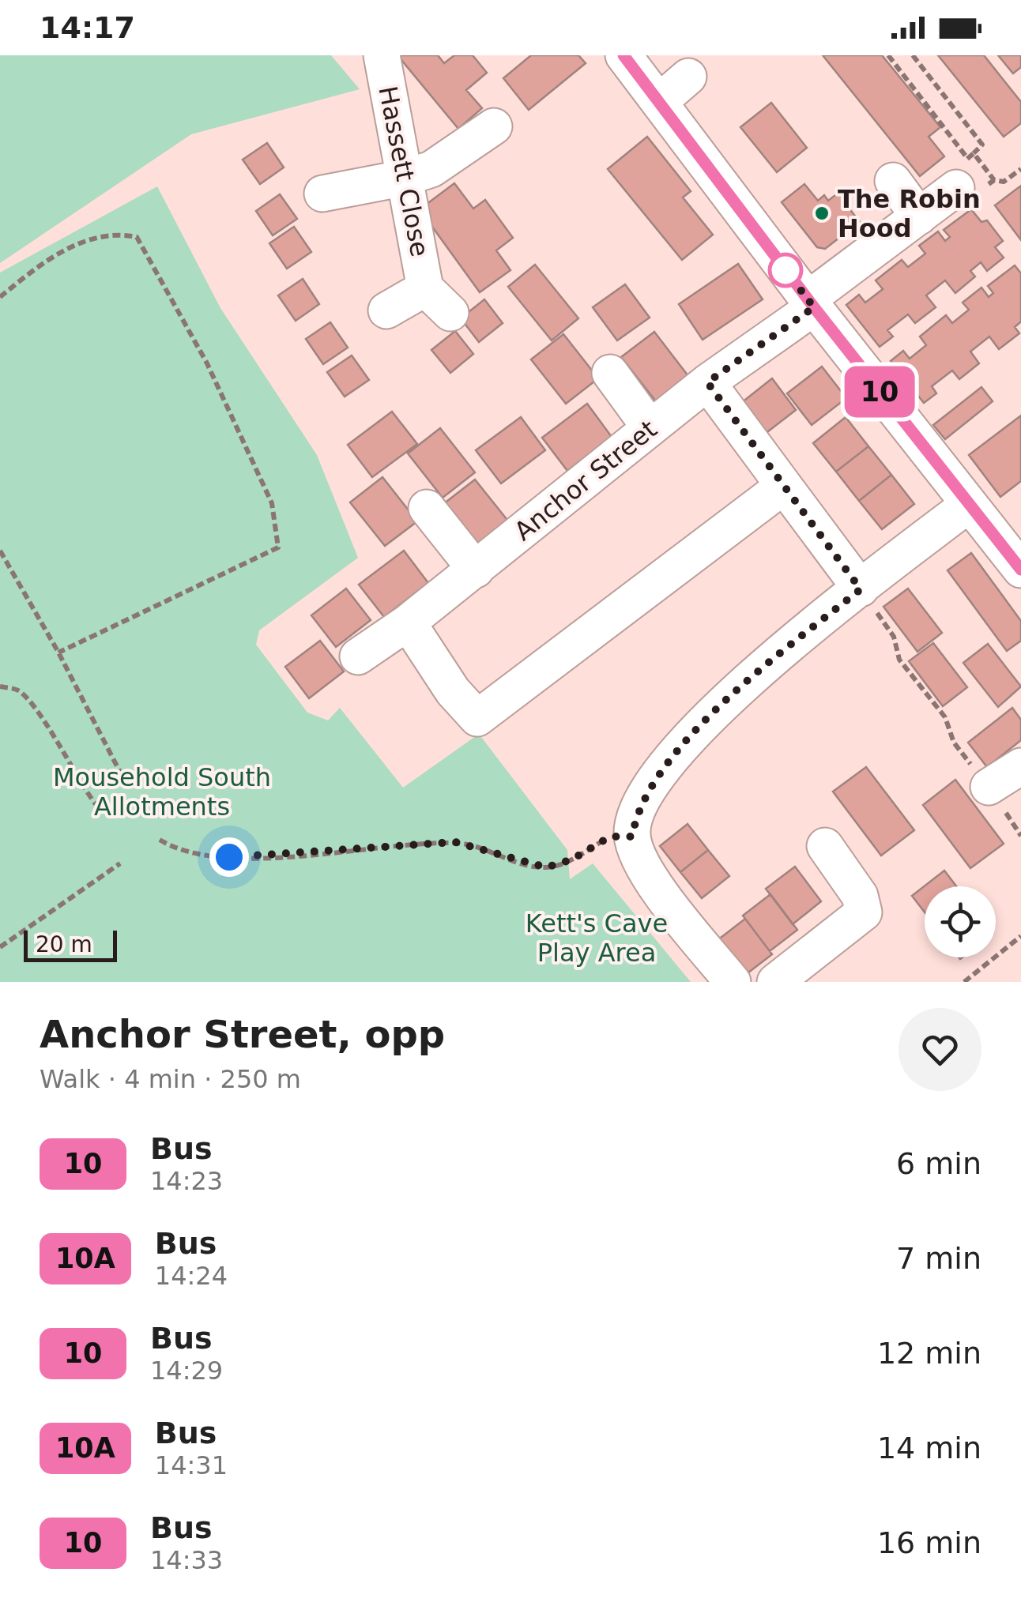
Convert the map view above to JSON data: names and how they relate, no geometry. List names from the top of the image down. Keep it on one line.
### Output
{"streets":{"street":["Hassett Close","Anchor Street"]},"parks":["Mousehold South Allotments","Kett's Cave Play Area"],"places":["The Robin Hood"],"lines":["bus line 10"],"scale_bar":"20 m","page":{"status":"14:17","on_map":"10","scale":"20 m","heading":["Anchor Street, opp","Walk · 4 min · 250 m"],"list":[{"mark":"10","name":"Bus","note":"14:23","value":"6 min"},{"mark":"10A","name":"Bus","note":"14:24","value":"7 min"},{"mark":"10","name":"Bus","note":"14:29","value":"12 min"},{"mark":"10A","name":"Bus","note":"14:31","value":"14 min"},{"mark":"10","name":"Bus","note":"14:33","value":"16 min"}]}}
